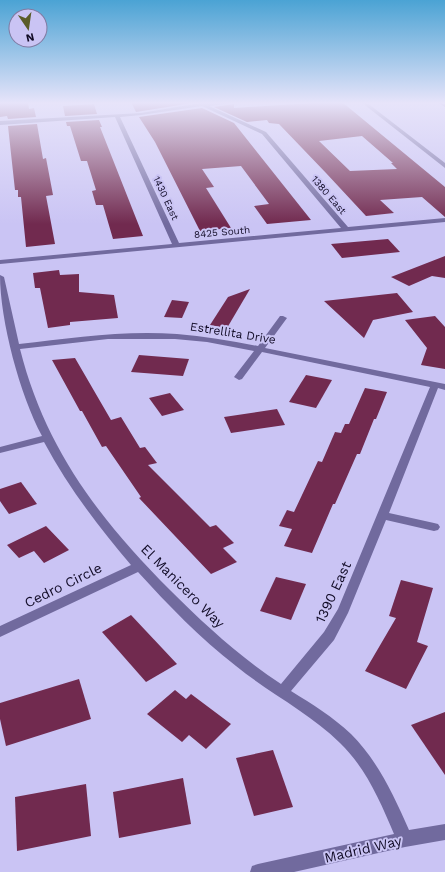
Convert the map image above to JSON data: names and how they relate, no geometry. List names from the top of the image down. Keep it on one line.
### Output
{"streets":{"street":["1380 East","1430 East","8425 South","Estrellita Drive","Cedro Circle","El Manicero Way","1390 East","Madrid Way"]},"crossings":[["1380 East","8425 South"],["1430 East","8425 South"],["Estrellita Drive","El Manicero Way"],["Estrellita Drive","1390 East"],["Cedro Circle","El Manicero Way"],["El Manicero Way","1390 East"],["El Manicero Way","Madrid Way"]],"north":"bottom"}
